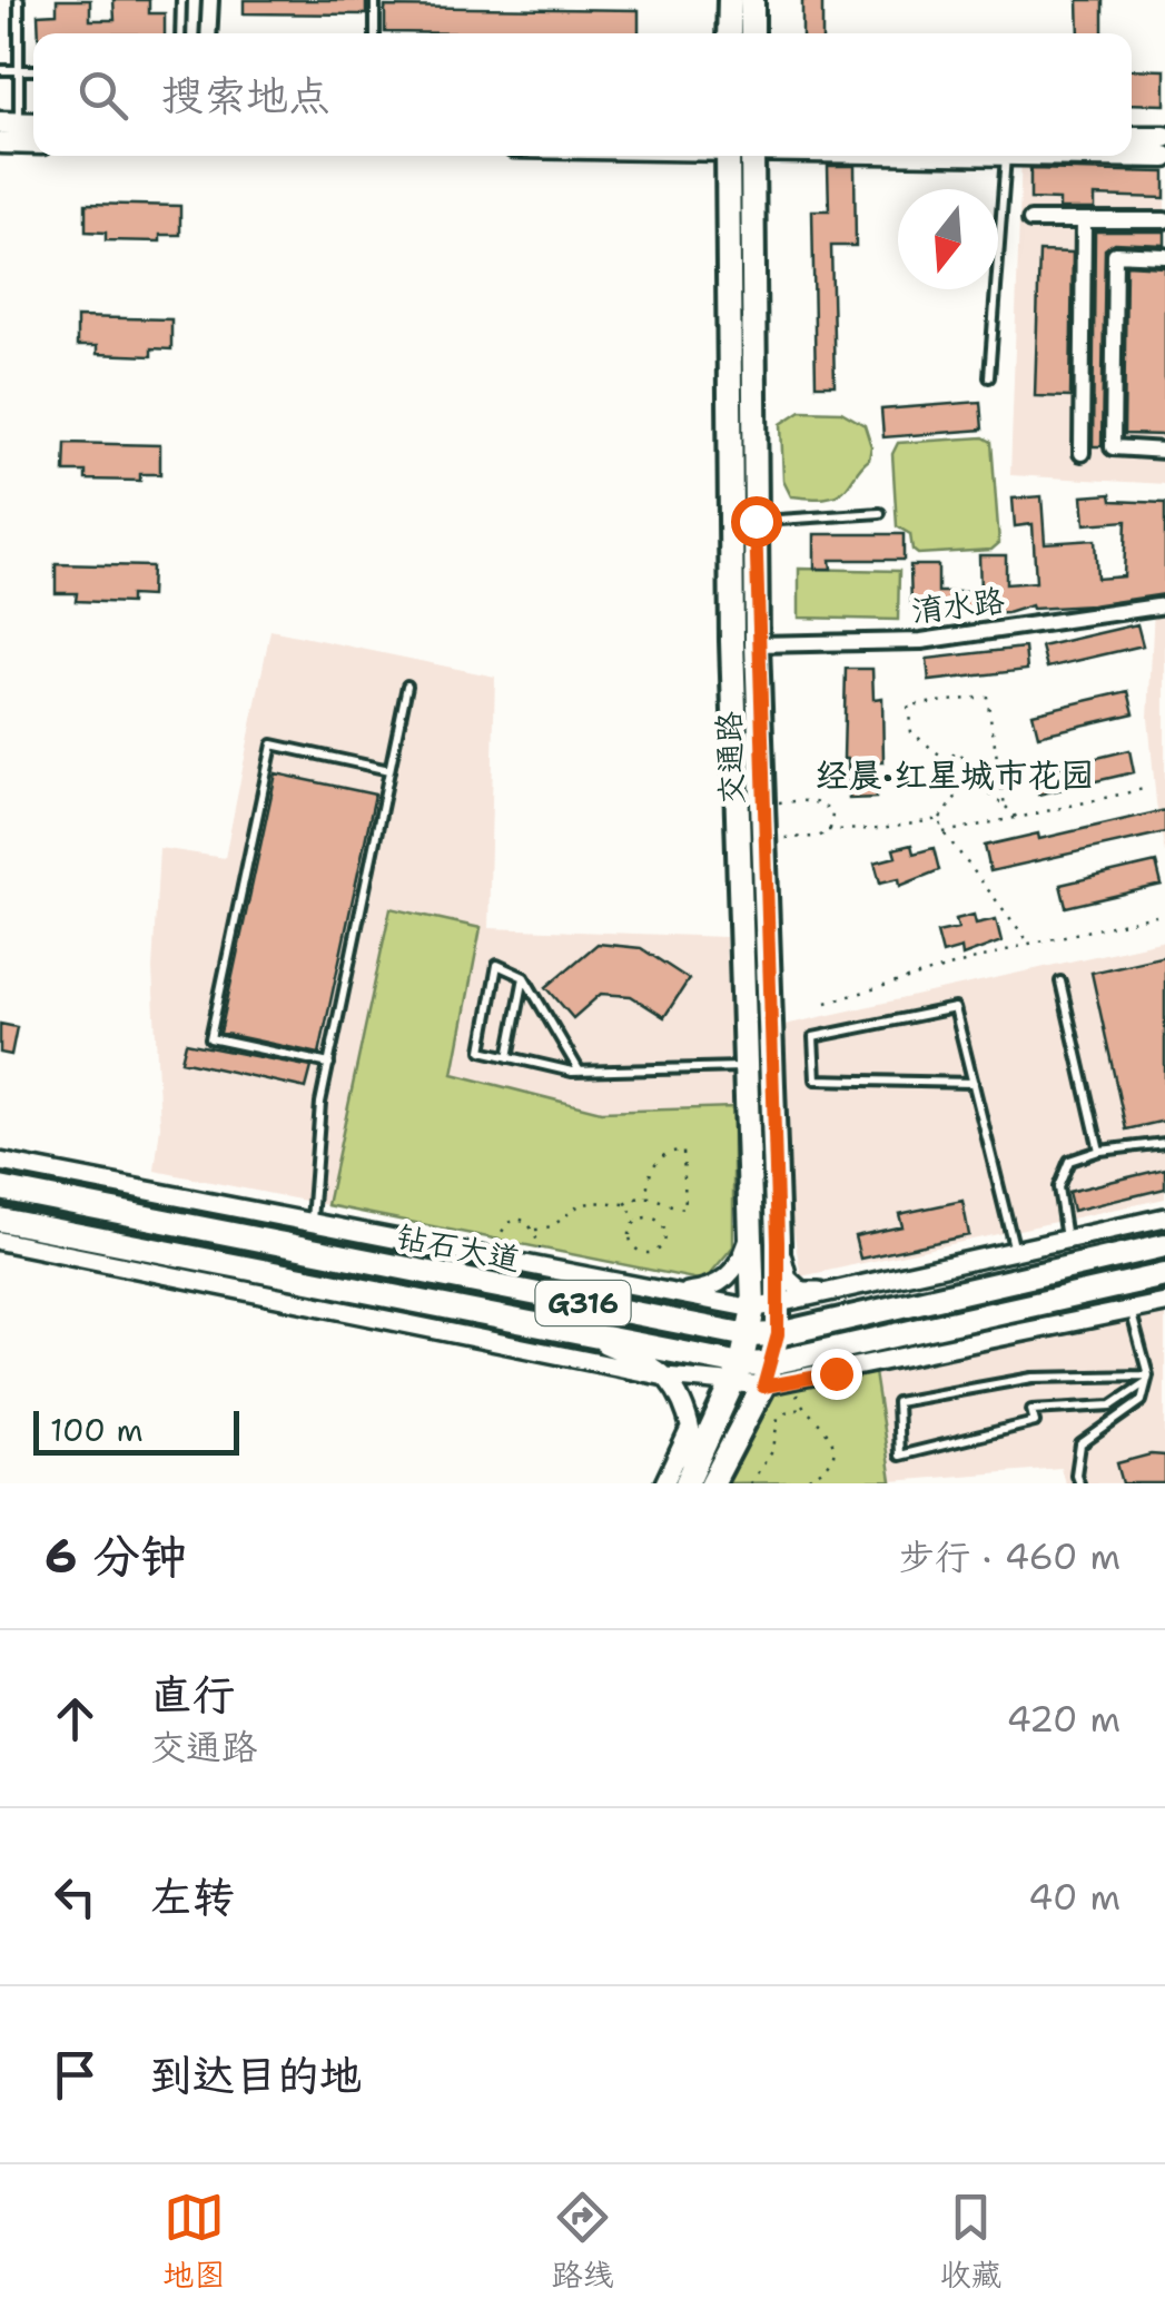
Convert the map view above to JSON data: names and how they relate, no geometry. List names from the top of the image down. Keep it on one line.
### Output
{"streets":{"main road":["交通路","钻石大道","G316"],"street":["淯水路"]},"crossings":[["淯水路","交通路"],["交通路","钻石大道"]],"districts":["经晨·红星城市花园"],"scale_bar":"100 m","north":"bottom","page":{"search":"搜索地点","scale":"100 m","heading":["6 分钟","步行 · 460 m"],"list":[["直行","交通路","420 m"],["左转","40 m"],"到达目的地"],"nav":["地图","路线","收藏"]}}
